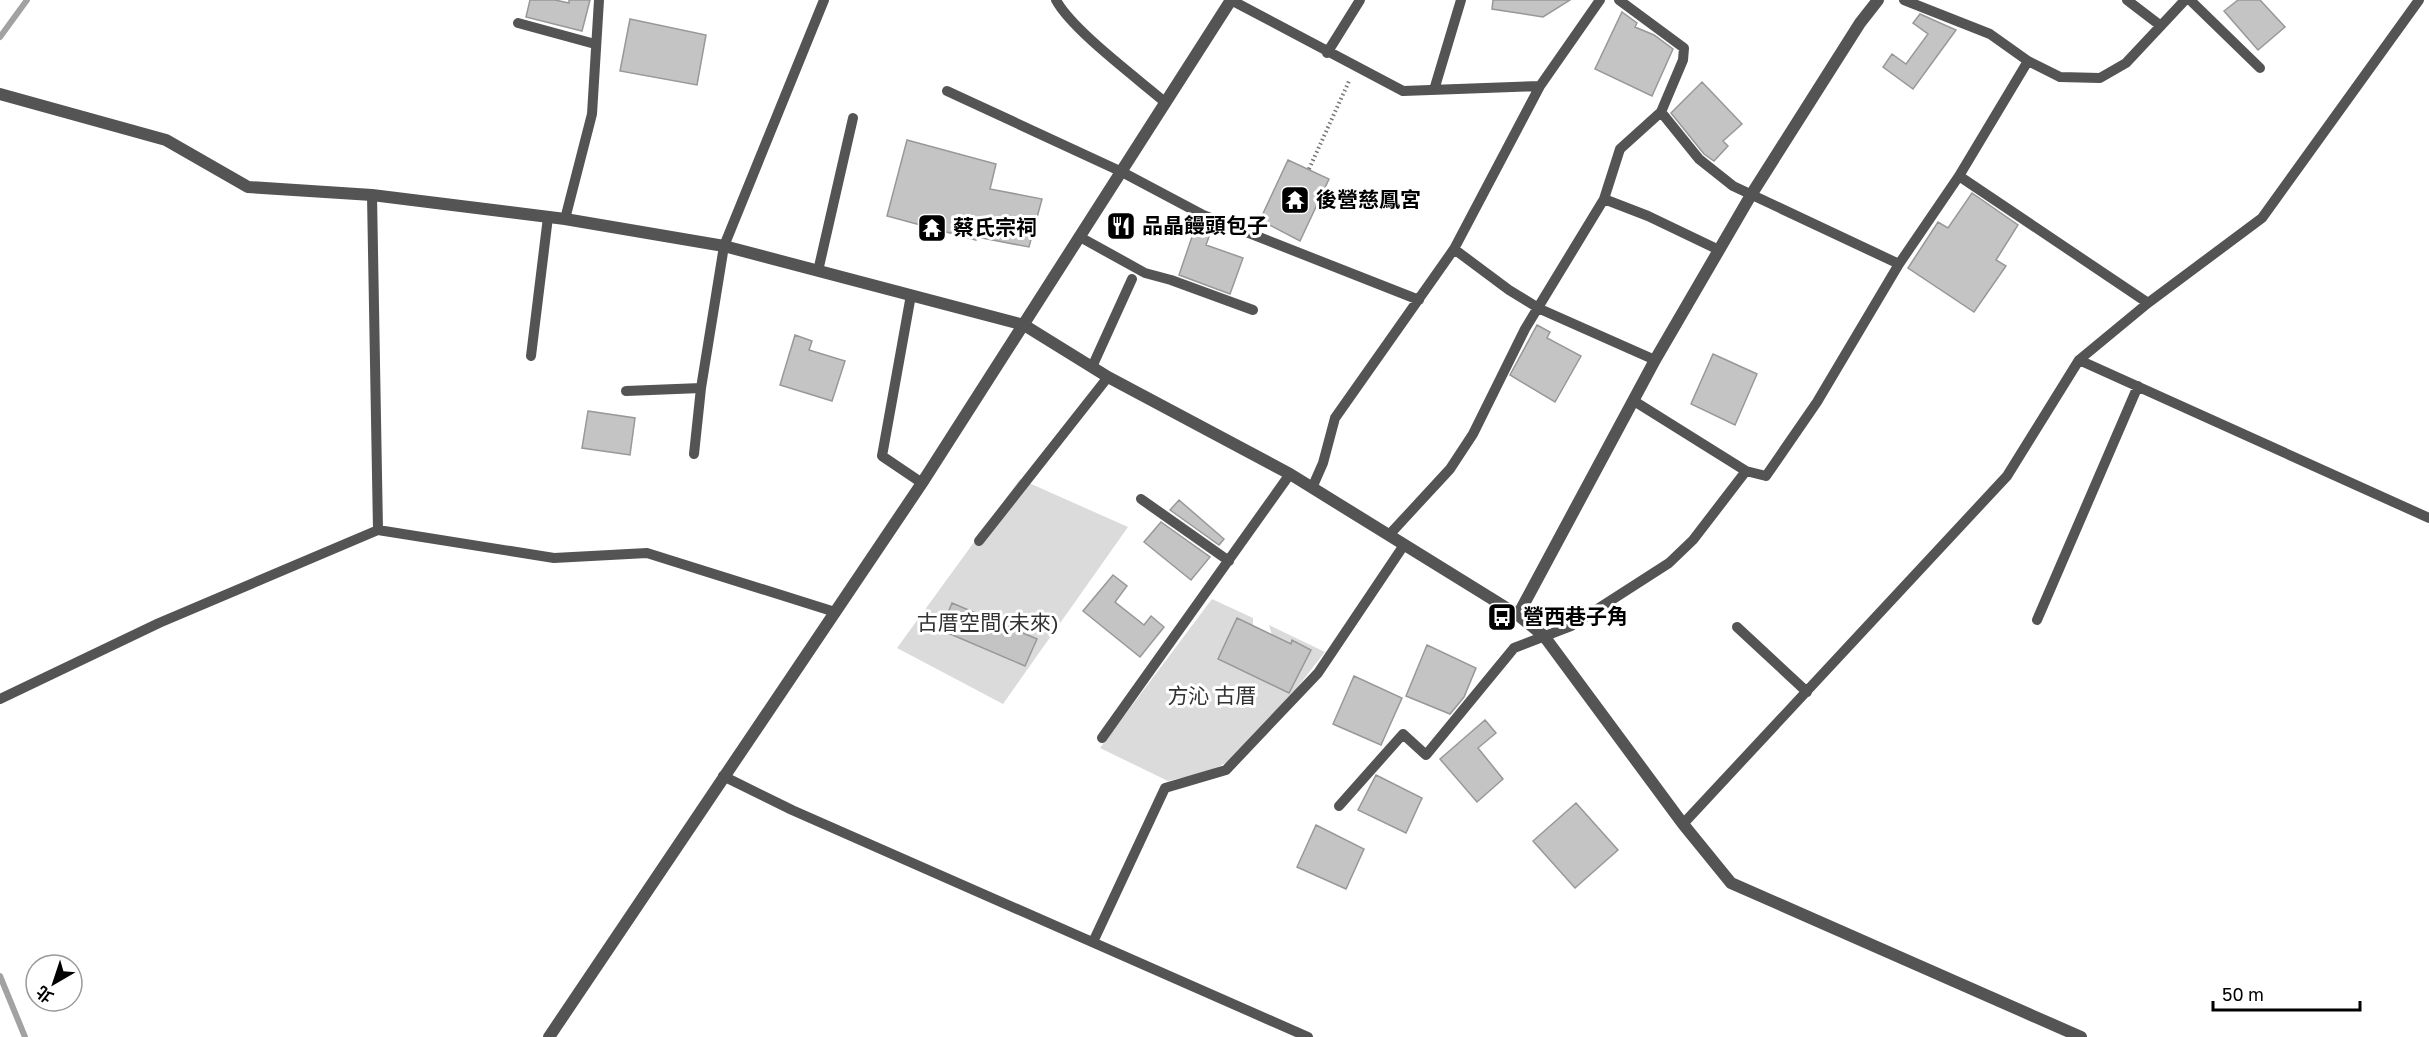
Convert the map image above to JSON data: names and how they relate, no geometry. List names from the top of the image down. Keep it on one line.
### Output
{"parks":["古厝空間(未來)","方沁 古厝"],"places":{"temple":["後營慈鳳宮","蔡氏宗祠"],"restaurant":["品晶饅頭包子"],"bus stop":["營西巷子角"]},"scale_bar":"50 m","north":"bottom left"}
